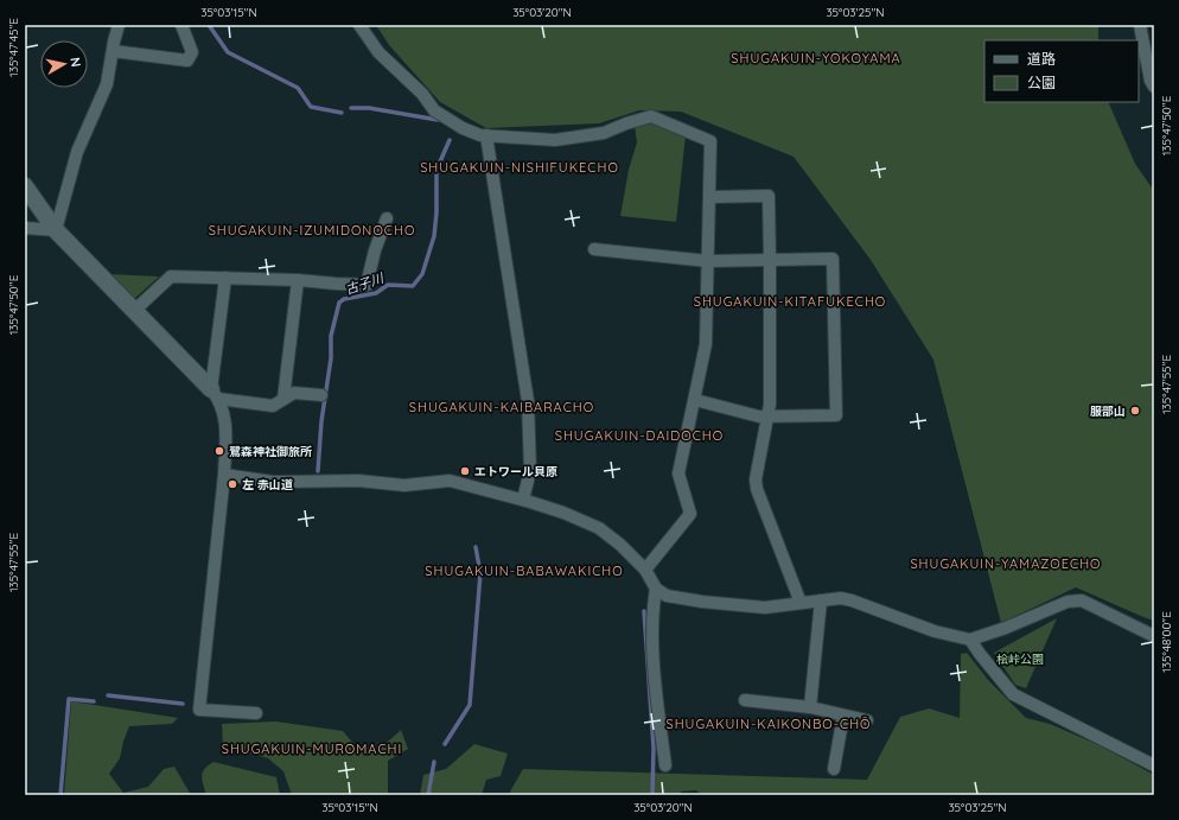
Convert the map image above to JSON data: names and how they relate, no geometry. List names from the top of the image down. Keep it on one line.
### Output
{"districts":["SHUGAKUIN-YOKOYAMA","SHUGAKUIN-NISHIFUKECHO","SHUGAKUIN-IZUMIDONOCHO","SHUGAKUIN-KITAFUKECHO","SHUGAKUIN-KAIBARACHO","SHUGAKUIN-DAIDOCHO","SHUGAKUIN-YAMAZOECHO","SHUGAKUIN-BABAWAKICHO","SHUGAKUIN-KAIKONBO-CHŌ","SHUGAKUIN-MUROMACHI"],"water":["古子川"],"parks":["桧峠公園"],"places":["服部山","鷺森神社御旅所","エトワール貝原","左 赤山道"],"legend":["道路","公園"],"north":"right","coordinates":["35°03'15\"N","35°03'20\"N","35°03'25\"N","135°47'45\"E","135°47'50\"E","135°47'55\"E","135°48'00\"E"]}
